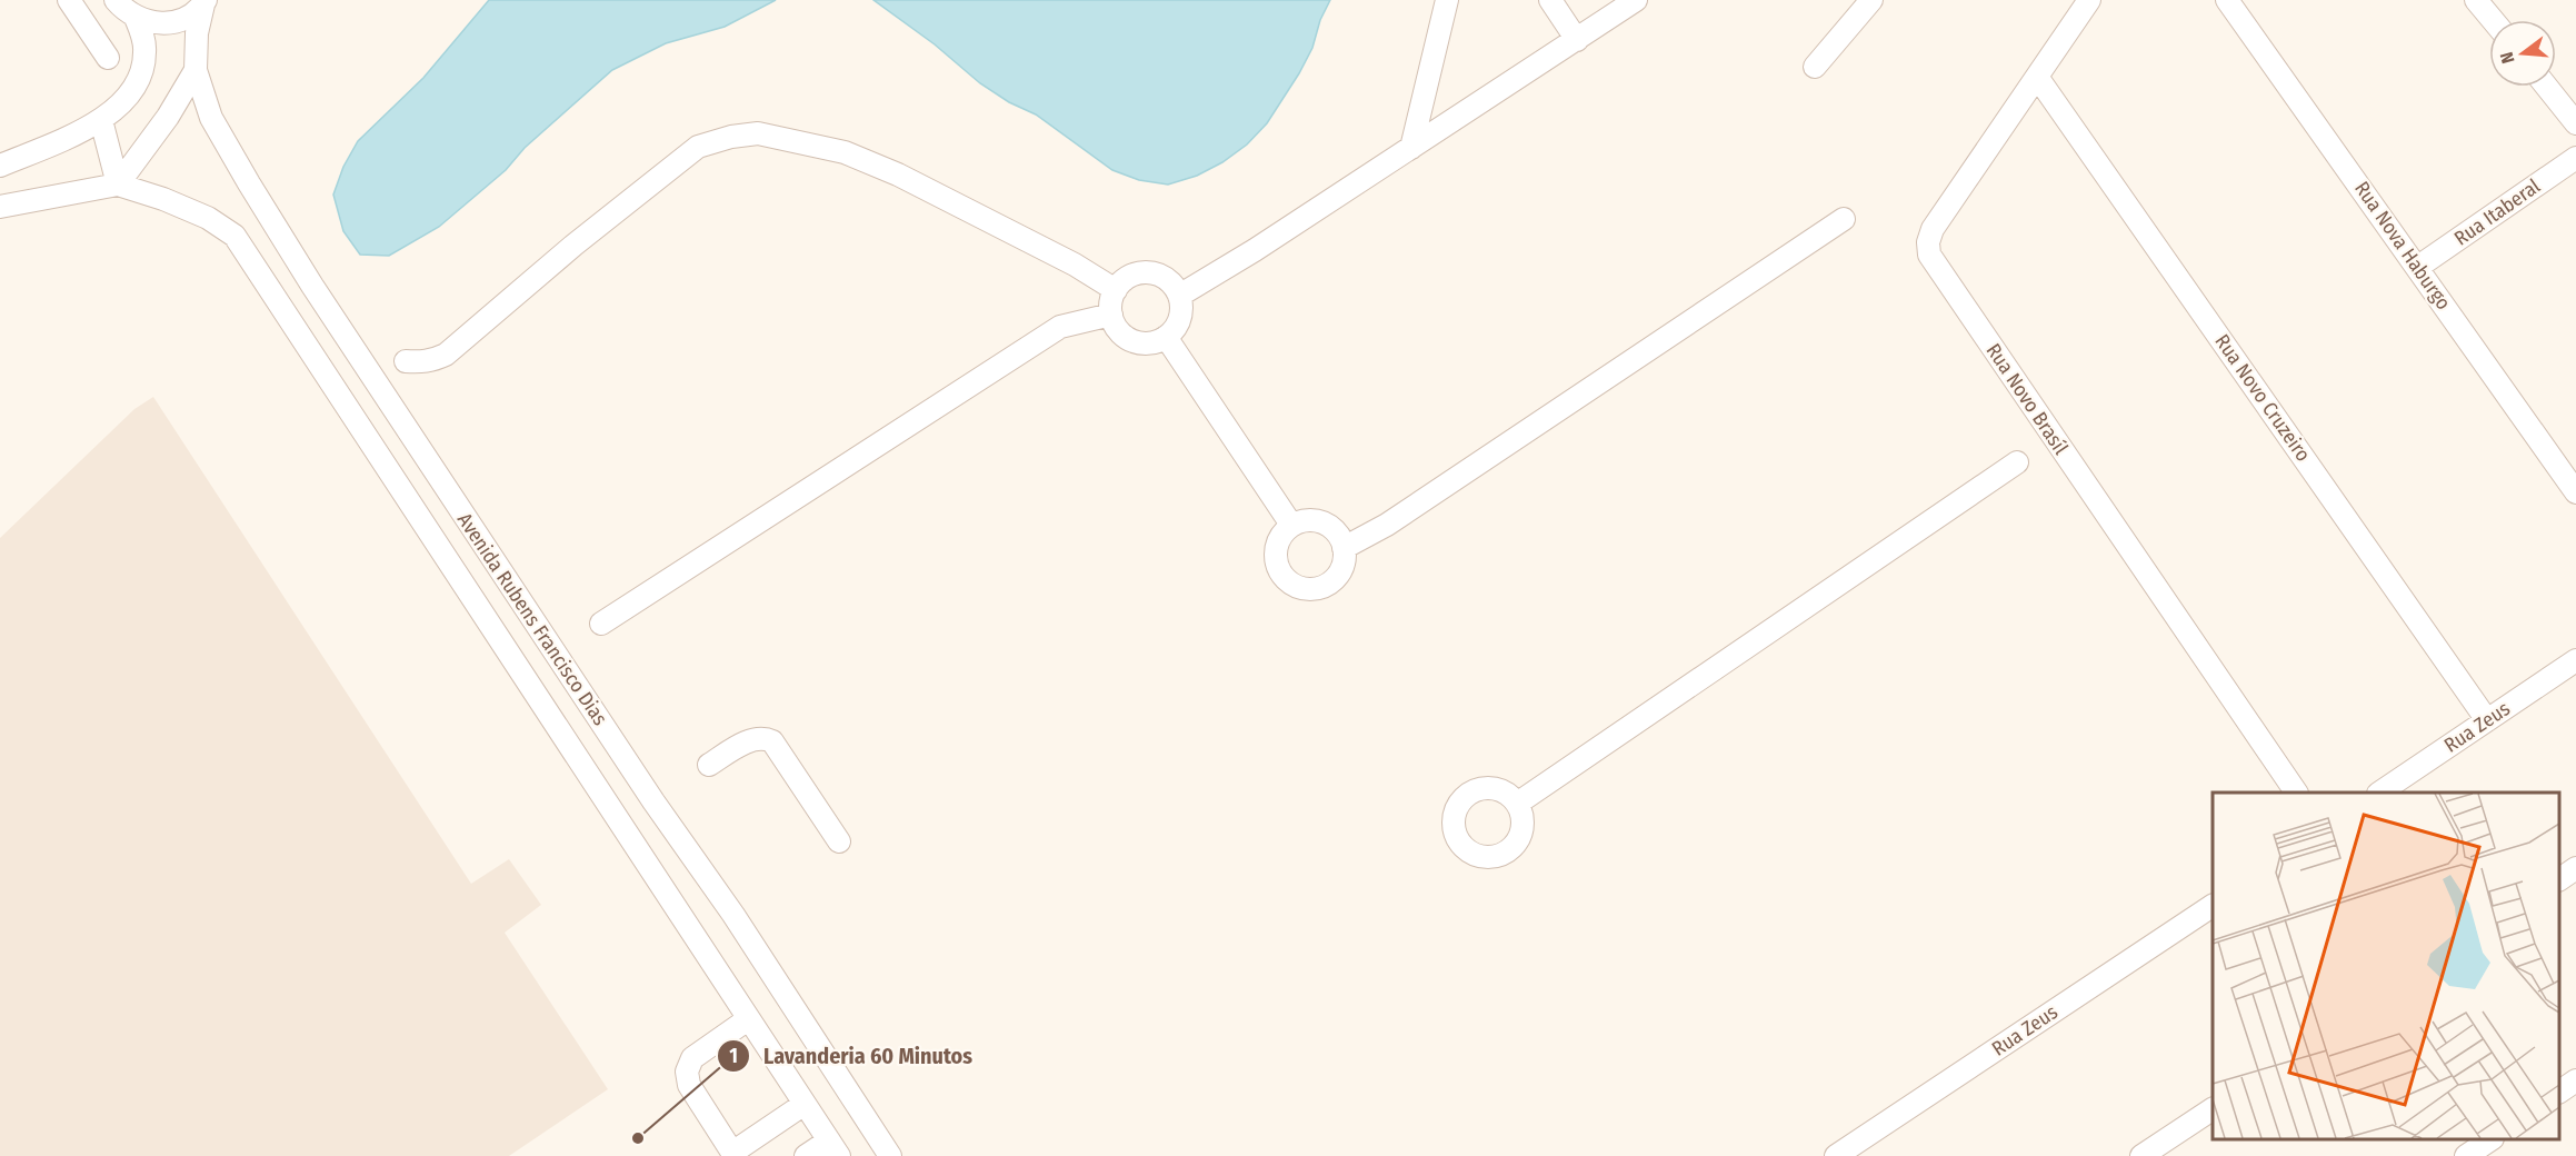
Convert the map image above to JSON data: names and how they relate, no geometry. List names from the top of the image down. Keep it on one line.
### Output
{"streets":{"street":["Rua Itaberal","Rua Nova Haburgo","Rua Novo Cruzeiro","Rua Novo Brasíl","Avenida Rubens Francisco Dias","Rua Zeus"]},"crossings":[["Rua Itaberal","Rua Nova Haburgo"],["Rua Novo Cruzeiro","Rua Novo Brasíl"],["Rua Novo Cruzeiro","Rua Zeus"]],"places":["Lavanderia 60 Minutos"],"north":"left"}
